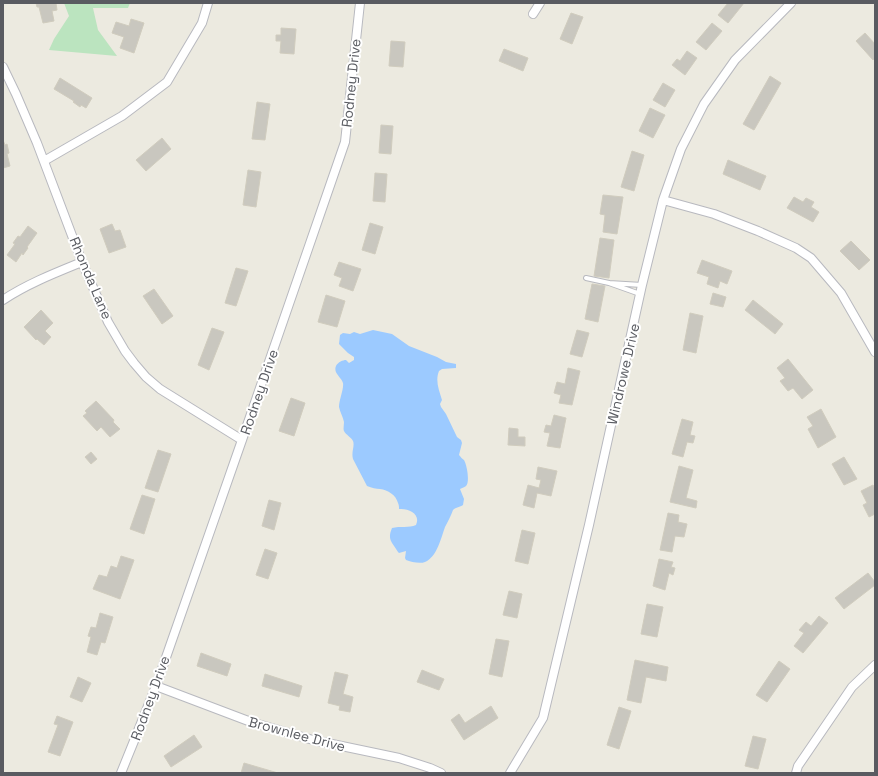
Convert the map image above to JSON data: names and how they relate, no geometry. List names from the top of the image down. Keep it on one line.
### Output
{"streets":{"street":["Rodney Drive","Rhonda Lane","Windrowe Drive","Brownlee Drive"]},"crossings":[["Rodney Drive","Rhonda Lane"],["Rodney Drive","Brownlee Drive"]]}
